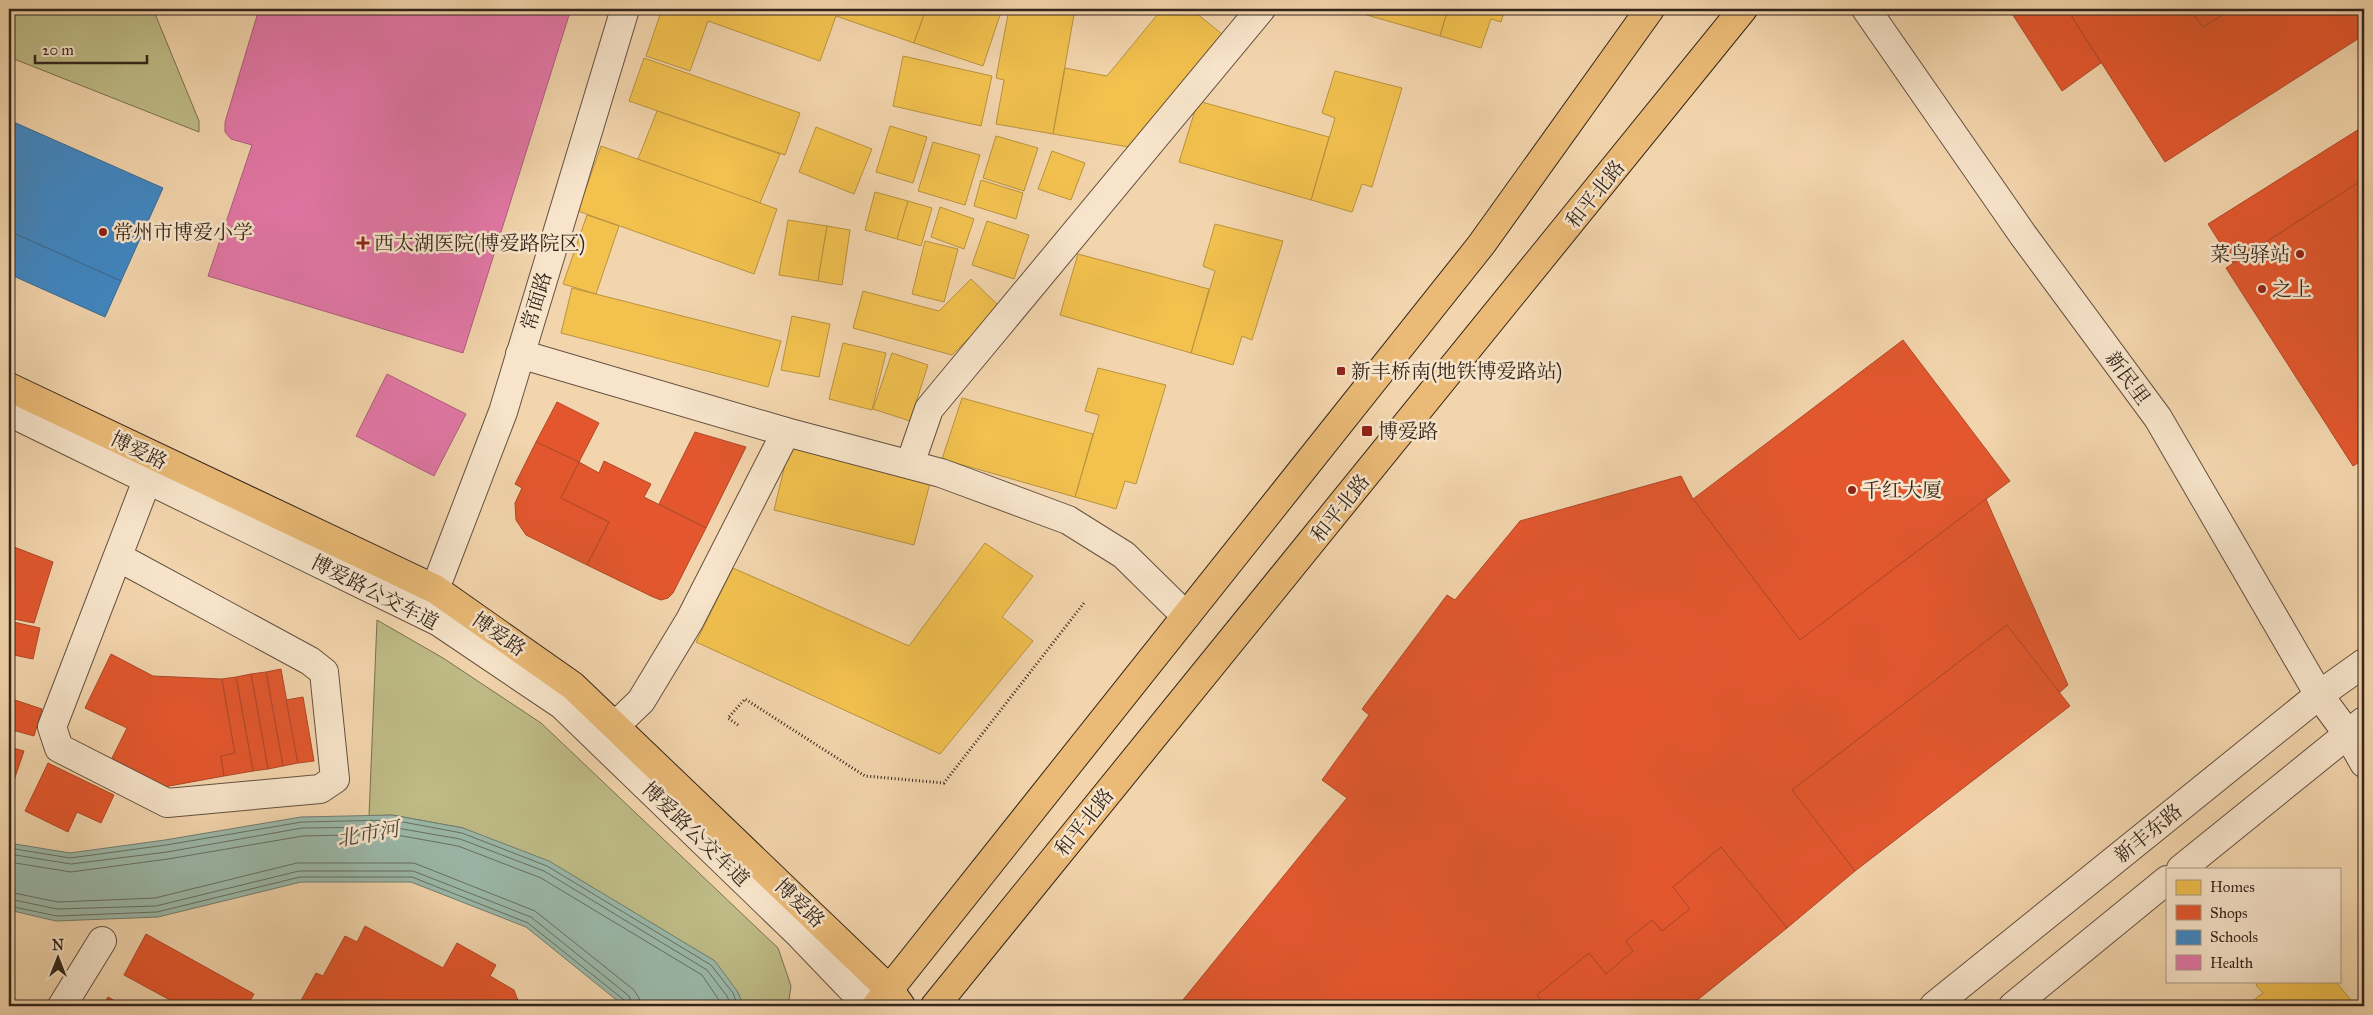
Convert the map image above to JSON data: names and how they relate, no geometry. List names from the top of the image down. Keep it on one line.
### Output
{"streets":{"main road":["和平北路","博爱路"],"street":["常面路","新民里","博爱路公交车道","新丰东路"]},"crossings":[["常面路","博爱路"],["新民里","新丰东路"],["博爱路","博爱路公交车道"]],"water":["北市河"],"places":{"other":["常州市博爱小学","菜鸟驿站","之上","千红大厦"],"health":["西太湖医院(博爱路院区)"],"transit":["新丰桥南(地铁博爱路站)","博爱路"]},"legend":["Homes","Shops","Schools","Health"],"scale_bar":"20 m","north":"top"}
